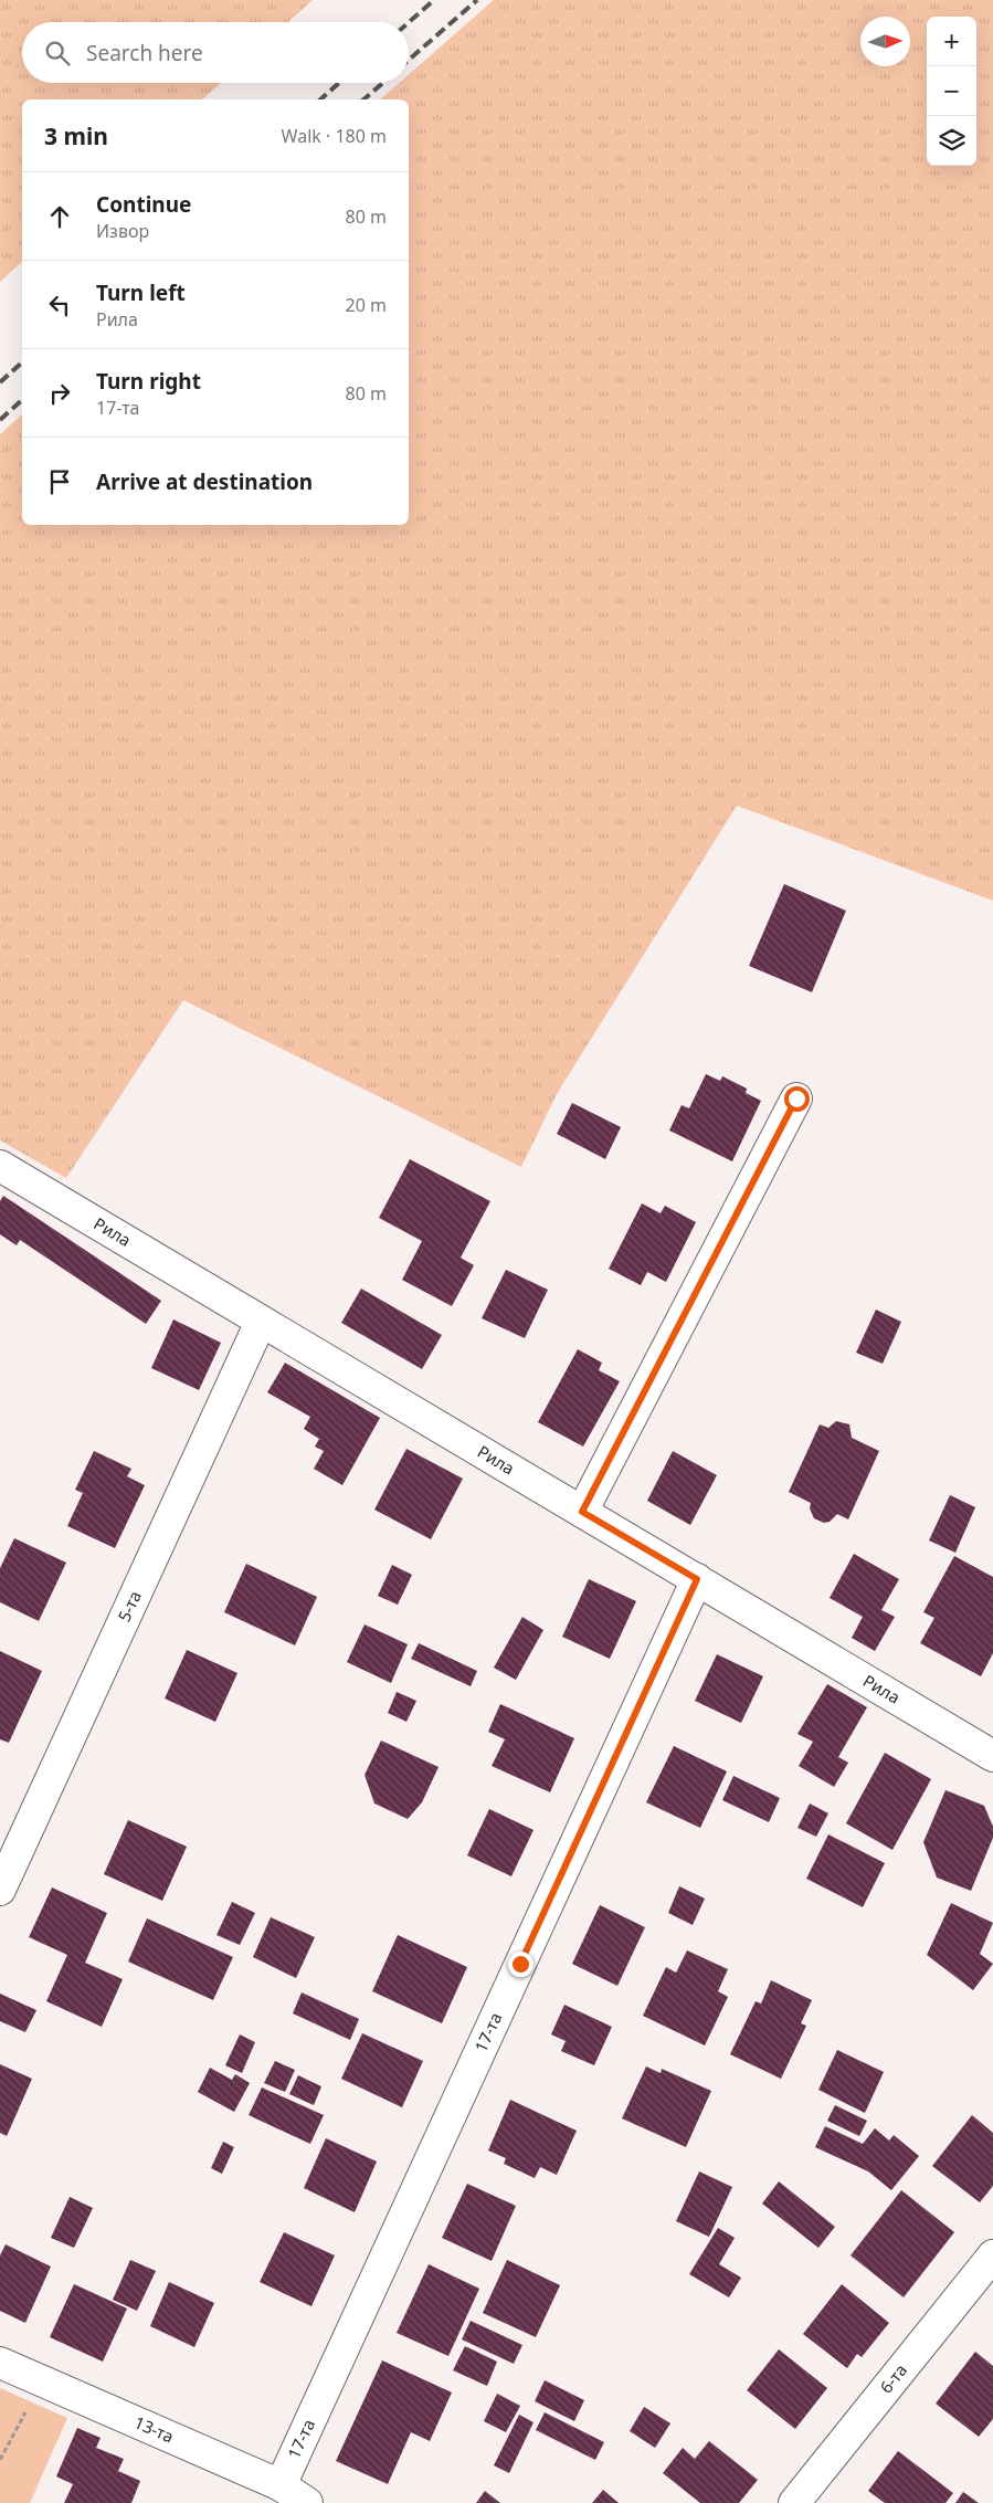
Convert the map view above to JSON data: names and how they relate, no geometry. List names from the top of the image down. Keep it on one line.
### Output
{"streets":{"street":["Рила","5-та","17-та","6-та","13-та"]},"crossings":[["Рила","5-та"],["Рила","17-та"],["17-та","13-та"]],"north":"right","page":{"map_buttons":["+","−"],"search":"Search here","heading":["3 min","Walk · 180 m"],"list":[["Continue","Извор","80 m"],["Turn left","Рила","20 m"],["Turn right","17-та","80 m"],"Arrive at destination"]}}
